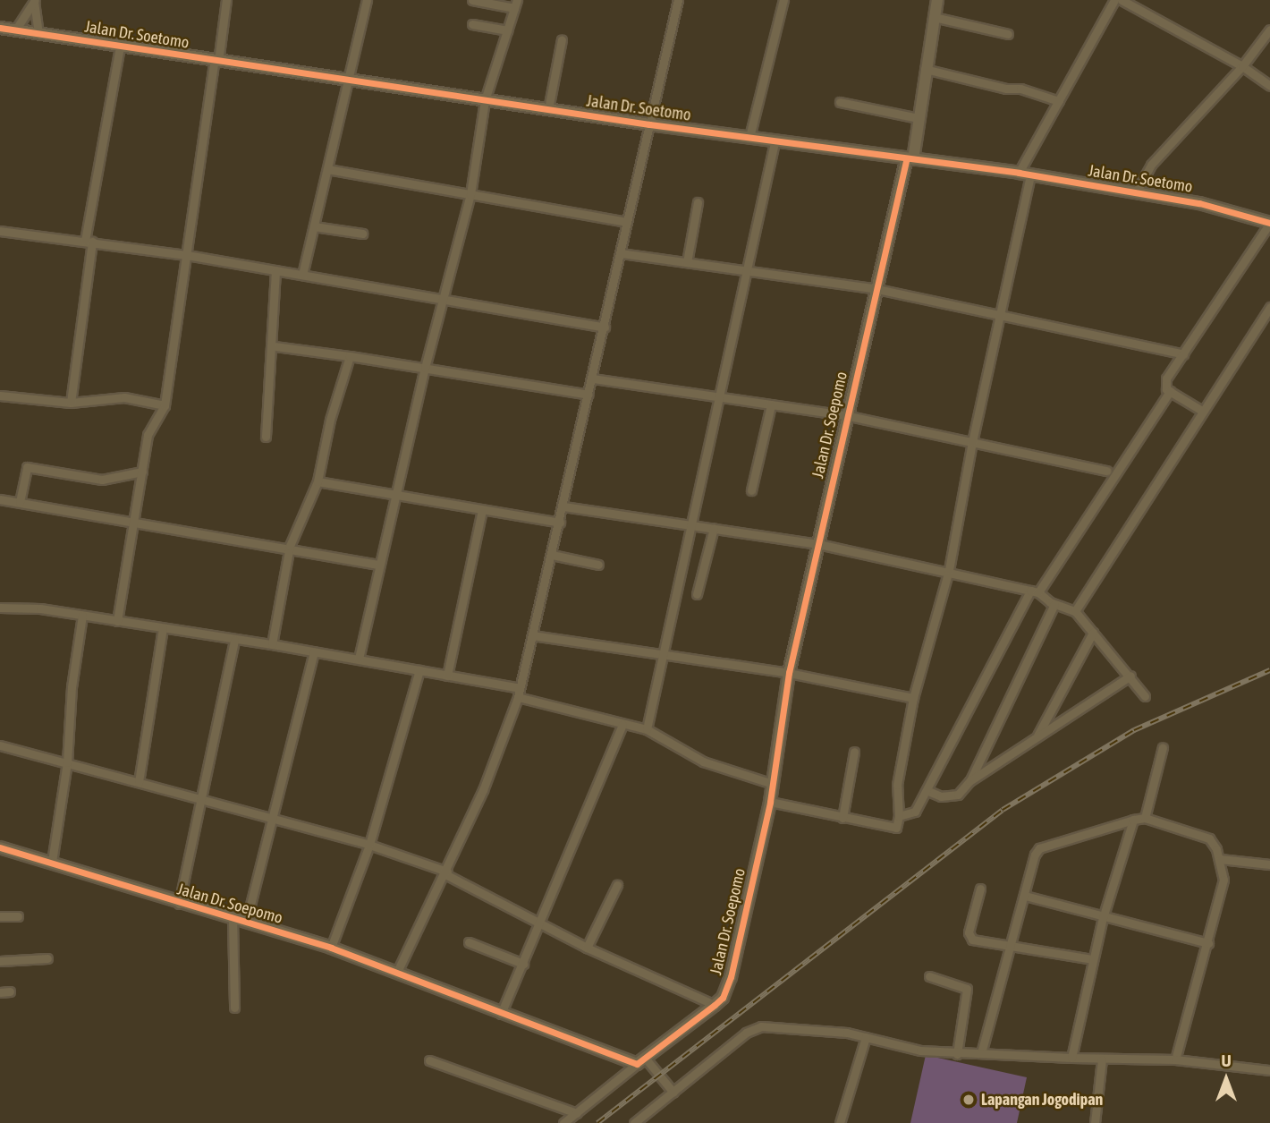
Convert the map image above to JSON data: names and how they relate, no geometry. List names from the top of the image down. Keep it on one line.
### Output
{"streets":{"street":["Jalan Dr. Soetomo","Jalan Dr. Soepomo"]},"crossings":[["Jalan Dr. Soetomo","Jalan Dr. Soepomo"]],"places":["Lapangan Jogodipan"],"north":"top"}
